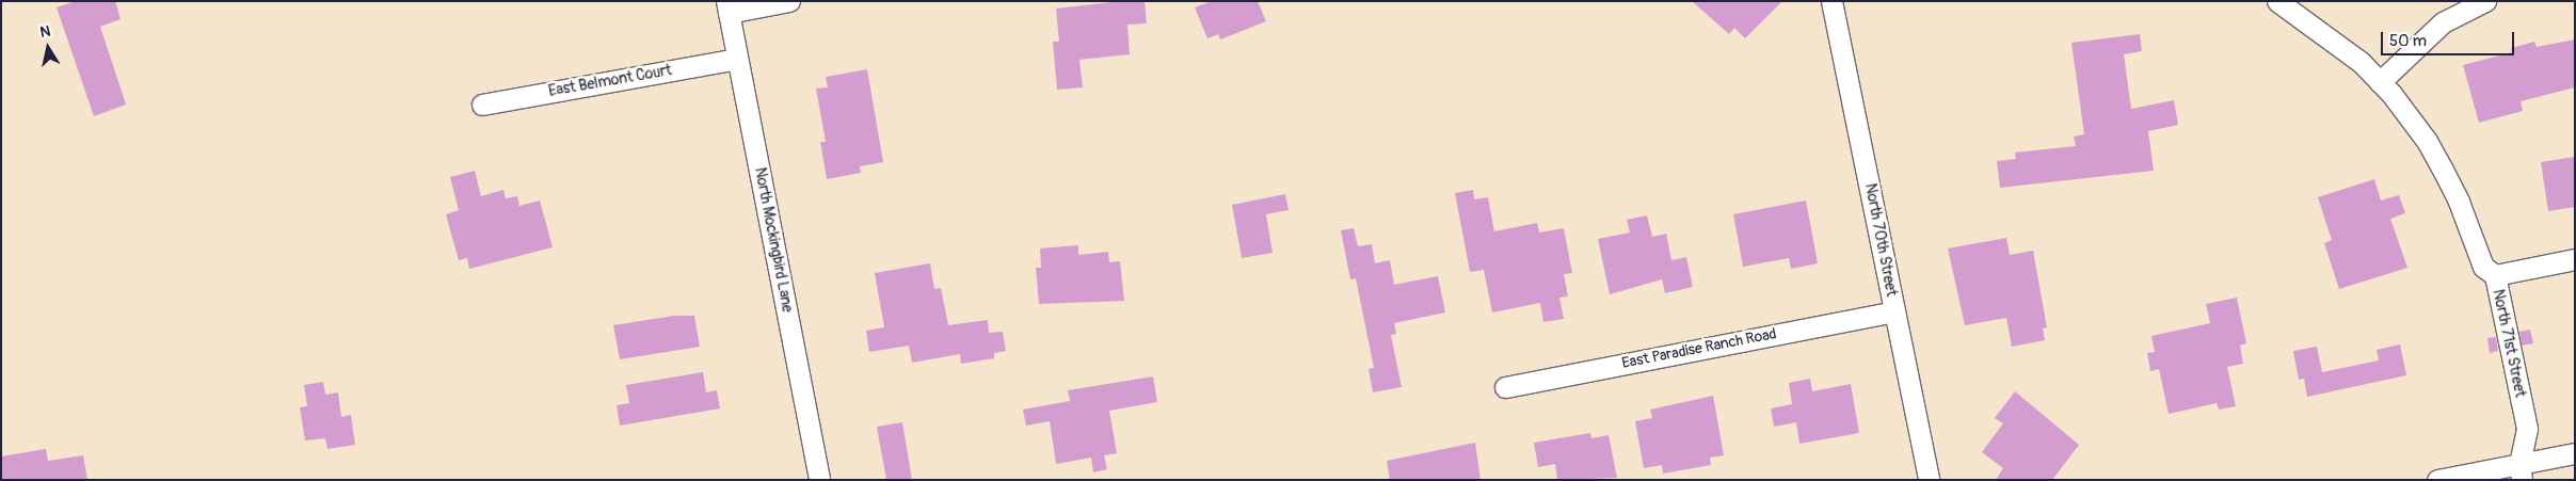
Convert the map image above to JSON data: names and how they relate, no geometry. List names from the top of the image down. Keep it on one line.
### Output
{"streets":{"street":["East Belmont Court","North Mockingbird Lane","North 70th Street","North 71st Street","East Paradise Ranch Road"]},"crossings":[["East Belmont Court","North Mockingbird Lane"],["North 70th Street","East Paradise Ranch Road"]],"scale_bar":"50 m","north":"top"}
